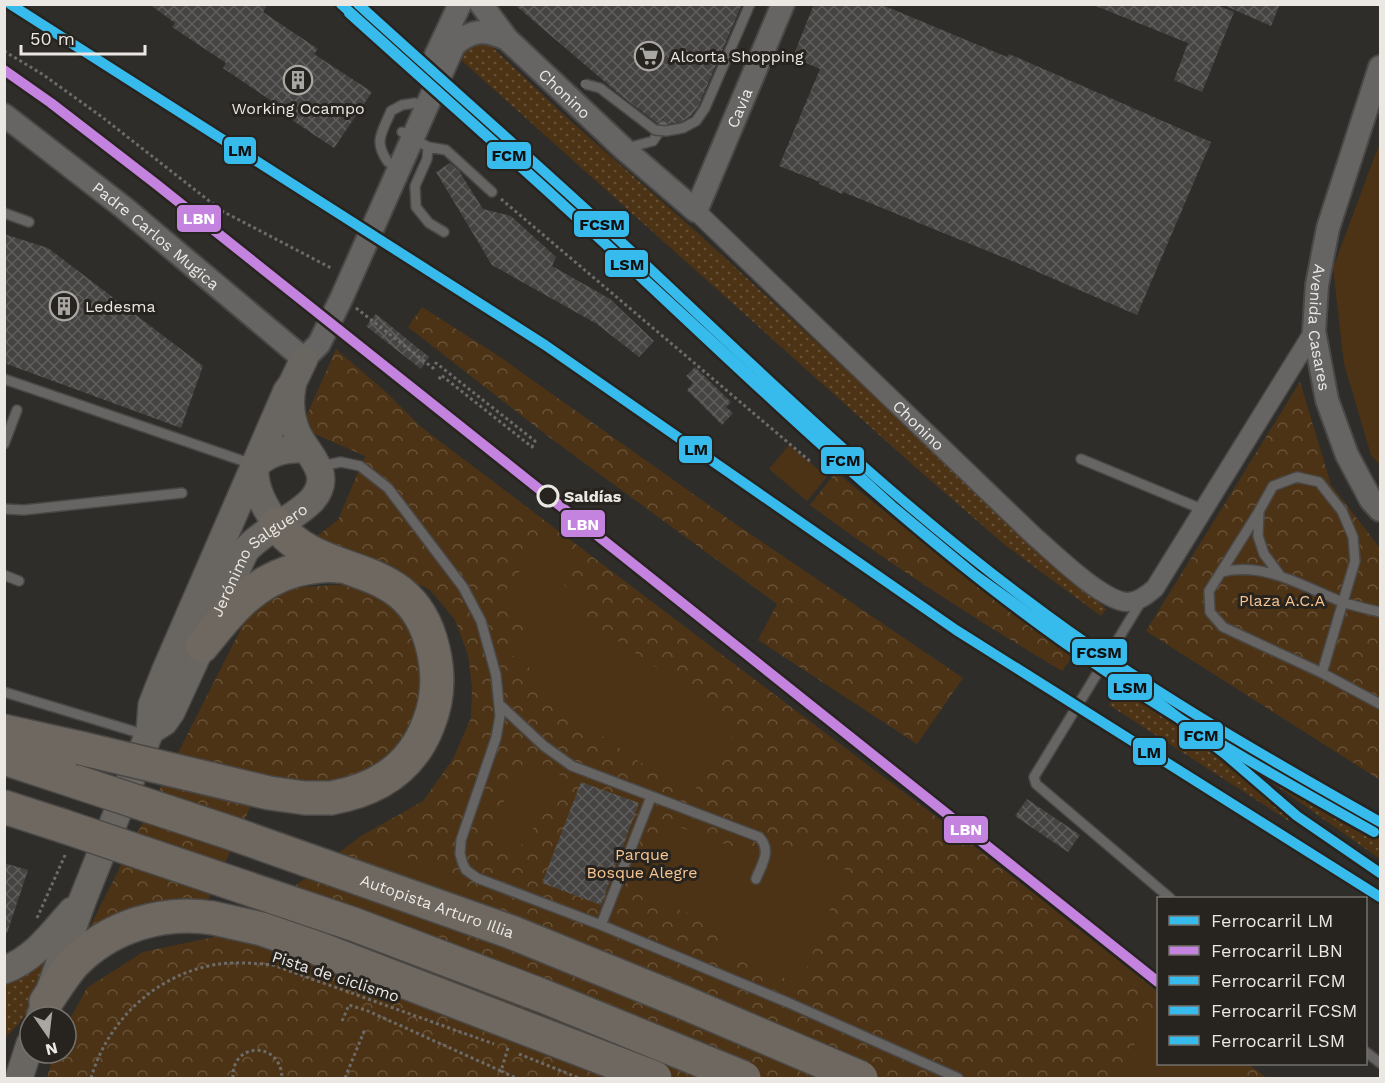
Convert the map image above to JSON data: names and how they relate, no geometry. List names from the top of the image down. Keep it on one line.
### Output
{"streets":{"highway":["Autopista Arturo Illia"],"main road":["Jerónimo Salguero"],"street":["Chonino","Cavia","Padre Carlos Mugica","Avenida Casares"],"path":["Pista de ciclismo"]},"crossings":[["Chonino","Cavia"],["Chonino","Jerónimo Salguero"],["Padre Carlos Mugica","Jerónimo Salguero"]],"parks":["Plaza A.C.A","Parque Bosque Alegre"],"places":{"supermarket":["Alcorta Shopping"],"building":["Working Ocampo","Ledesma"],"other":["Saldías"]},"lines":["rail line LM","rail line FCM","rail line FCSM","rail line LSM","rail line LBN"],"legend":["Ferrocarril LM","Ferrocarril LBN","Ferrocarril FCM","Ferrocarril FCSM","Ferrocarril LSM"],"scale_bar":"50 m","north":"bottom"}
